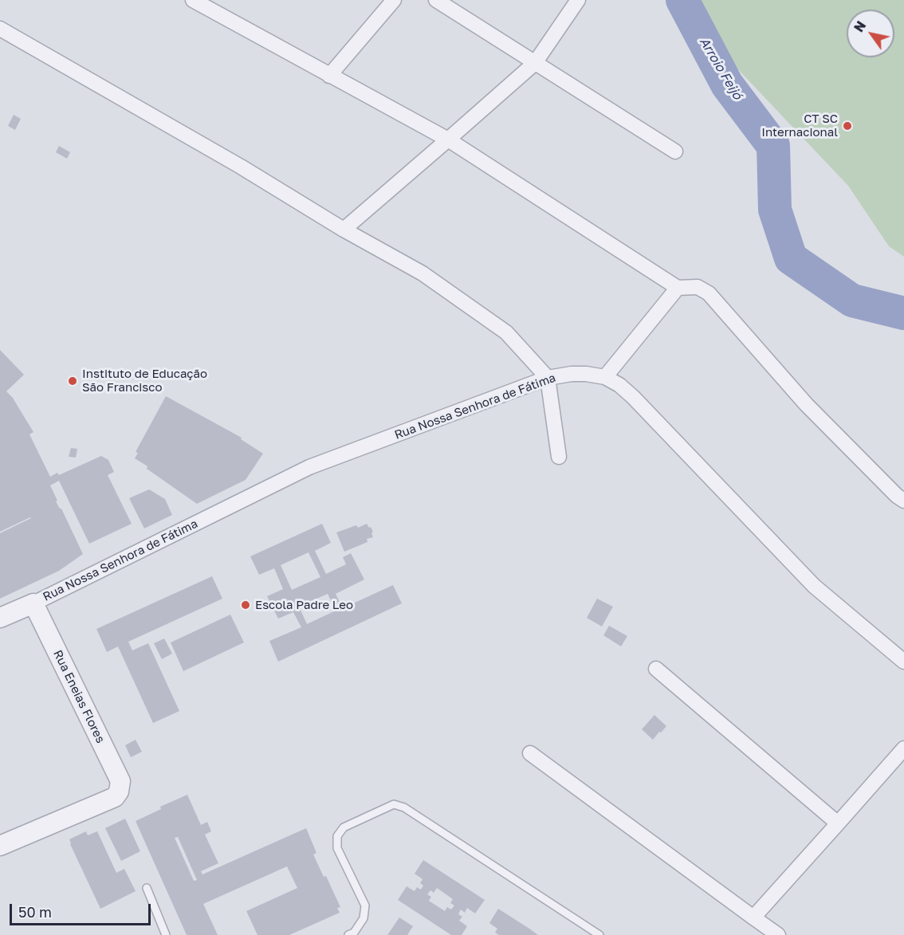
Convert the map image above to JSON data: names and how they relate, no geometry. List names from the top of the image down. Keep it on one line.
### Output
{"streets":{"street":["Rua Nossa Senhora de Fátima","Rua Eneias Flores"]},"crossings":[["Rua Nossa Senhora de Fátima","Rua Eneias Flores"]],"water":["Arroio Feijó"],"places":["CT SC Internacional","Instituto de Educação São Francisco","Escola Padre Leo"],"scale_bar":"50 m","north":"top left"}
